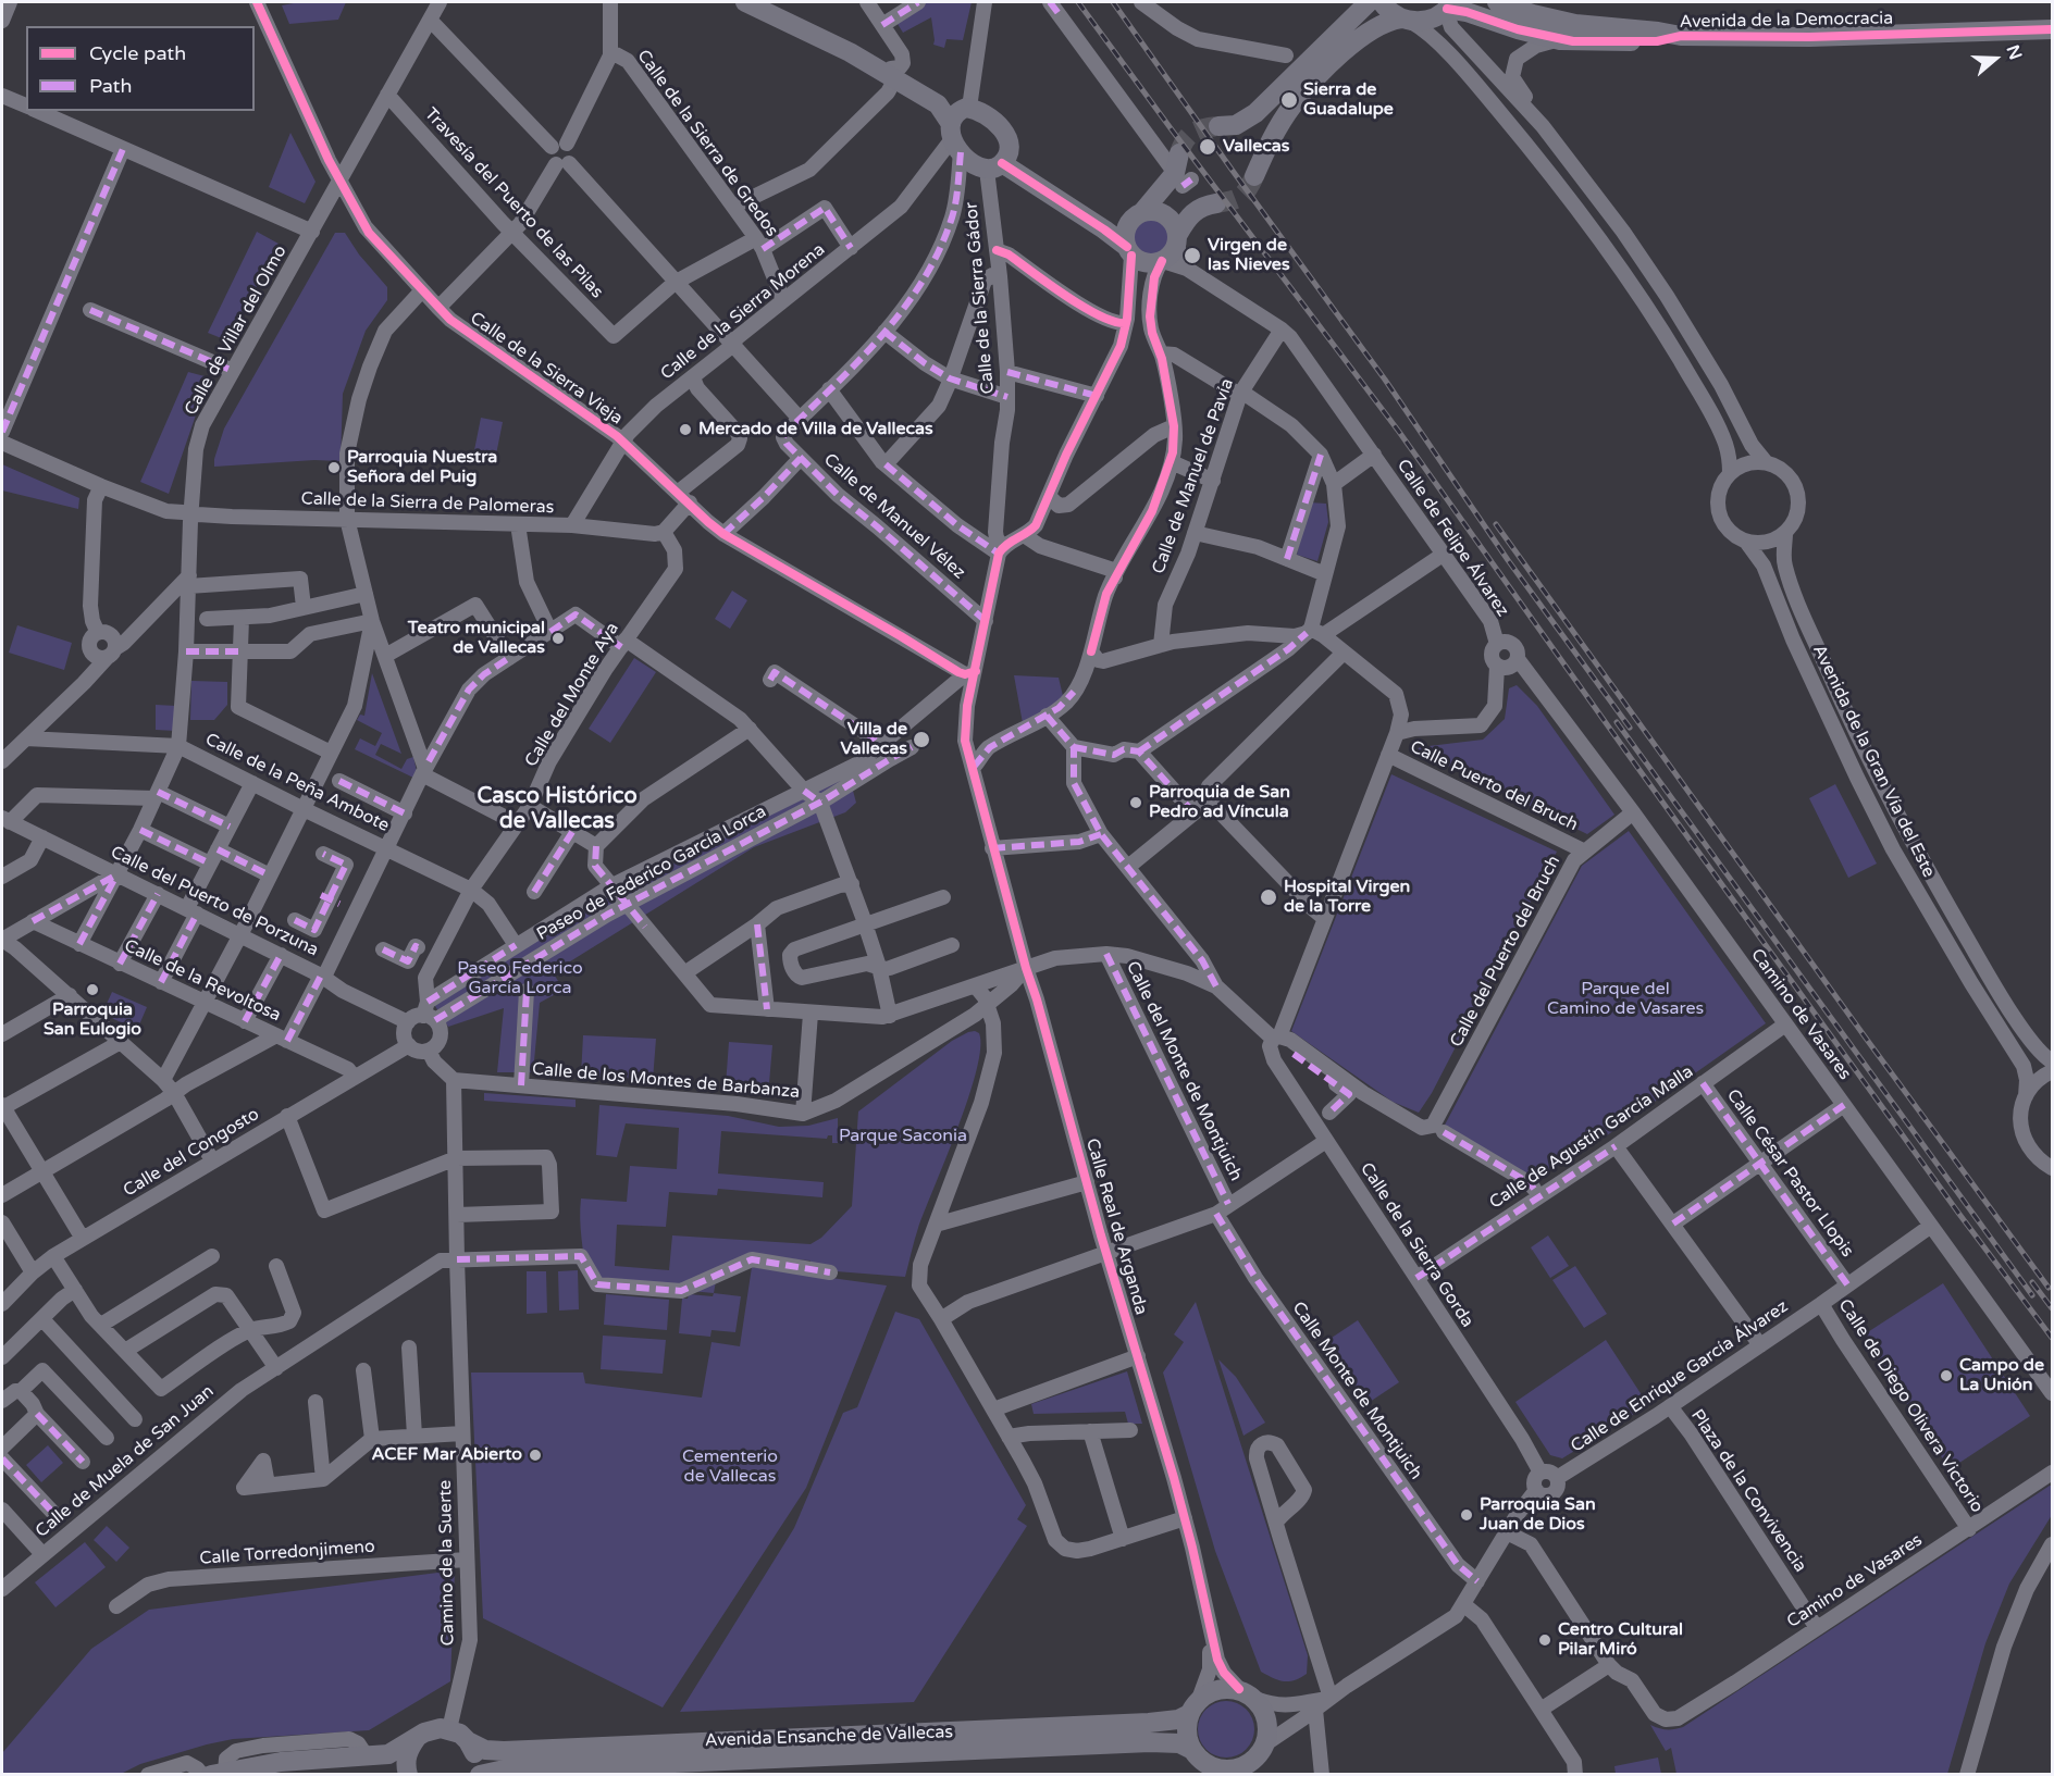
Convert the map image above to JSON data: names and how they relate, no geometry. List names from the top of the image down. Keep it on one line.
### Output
{"streets":{"main road":["Avenida de la Democracia","Avenida Ensanche de Vallecas"],"street":["Calle de la Sierra de Gredos","Travesía del Puerto de las Pilas","Calle de la Sierra Gádor","Calle de la Sierra Morena","Calle de Villar del Olmo","Calle de la Sierra Vieja","Calle de Manuel de Pavía","Calle de la Sierra de Palomeras","Calle de Manuel Vélez","Calle de Felipe Álvarez","Calle del Monte Aya","Avenida de la Gran Vía del Este","Calle de la Peña Ambote","Calle Puerto del Bruch","Paseo de Federico García Lorca","Calle del Puerto de Porzuna","Calle del Puerto del Bruch","Calle de la Revoltosa","Camino de Vasares","Calle del Monte de Montjuich","Calle de los Montes de Barbanza","Calle de Agustín García Malla","Calle del Congosto","Calle César Pastor Llopis","Calle Real de Arganda","Calle de la Sierra Gorda","Calle de Enrique García Álvarez","Calle Monte de Montjuich","Calle de Diego Olivera Victorio","Calle de Muela de San Juan","Plaza de la Convivencia","Calle Torredonjimeno","Camino de la Suerte"]},"crossings":[["Calle de la Sierra de Gredos","Calle de la Sierra Morena"],["Travesía del Puerto de las Pilas","Calle de Villar del Olmo"],["Calle de la Sierra Gádor","Calle de la Sierra Morena"],["Calle de la Sierra Gádor","Calle de la Sierra Vieja"],["Calle de la Sierra Gádor","Calle de Manuel Vélez"],["Calle de la Sierra Gádor","Paseo de Federico García Lorca"],["Calle de la Sierra Gádor","Calle Real de Arganda"],["Calle de la Sierra Morena","Calle de la Sierra Vieja"],["Calle de la Sierra Morena","Calle de la Sierra de Palomeras"],["Calle de Villar del Olmo","Calle de la Sierra Vieja"],["Calle de Villar del Olmo","Calle de la Sierra de Palomeras"],["Calle de Villar del Olmo","Calle de la Peña Ambote"],["Calle de Villar del Olmo","Calle del Puerto de Porzuna"],["Calle de Villar del Olmo","Calle de la Revoltosa"],["Calle de la Sierra Vieja","Paseo de Federico García Lorca"],["Calle de Manuel de Pavía","Calle de Felipe Álvarez"],["Calle de la Sierra de Palomeras","Calle del Monte Aya"],["Calle de Felipe Álvarez","Camino de Vasares"],["Calle del Monte Aya","Calle de la Peña Ambote"],["Calle del Monte Aya","Paseo de Federico García Lorca"],["Calle del Monte Aya","Calle del Puerto de Porzuna"],["Calle del Monte Aya","Calle del Congosto"],["Calle de la Peña Ambote","Paseo de Federico García Lorca"],["Calle Puerto del Bruch","Calle del Puerto del Bruch"],["Paseo de Federico García Lorca","Calle del Puerto de Porzuna"],["Paseo de Federico García Lorca","Calle del Congosto"],["Calle del Puerto de Porzuna","Calle del Congosto"],["Calle del Puerto del Bruch","Camino de Vasares"],["Calle de la Revoltosa","Calle del Congosto"],["Camino de Vasares","Calle de Agustín García Malla"],["Camino de Vasares","Calle de Enrique García Álvarez"],["Camino de Vasares","Calle de Diego Olivera Victorio"],["Camino de Vasares","Plaza de la Convivencia"],["Calle de los Montes de Barbanza","Calle Real de Arganda"],["Calle de los Montes de Barbanza","Camino de la Suerte"],["Calle de Agustín García Malla","Calle César Pastor Llopis"],["Calle de Agustín García Malla","Calle de la Sierra Gorda"],["Calle César Pastor Llopis","Calle de Enrique García Álvarez"],["Calle Real de Arganda","Avenida Ensanche de Vallecas"],["Calle de la Sierra Gorda","Calle de Enrique García Álvarez"],["Calle de Enrique García Álvarez","Calle de Diego Olivera Victorio"],["Calle de Enrique García Álvarez","Plaza de la Convivencia"],["Calle de Muela de San Juan","Camino de la Suerte"],["Calle Torredonjimeno","Camino de la Suerte"],["Camino de la Suerte","Avenida Ensanche de Vallecas"]],"districts":["Casco Histórico de Vallecas"],"parks":["Paseo Federico García Lorca","Parque del Camino de Vasares","Parque Saconia","Cementerio de Vallecas"],"places":["Sierra de Guadalupe","Vallecas","Virgen de las Nieves","Mercado de Villa de Vallecas","Parroquia Nuestra Señora del Puig","Teatro municipal de Vallecas","Villa de Vallecas","Parroquia de San Pedro ad Víncula","Hospital Virgen de la Torre","Parroquia San Eulogio","Campo de La Unión","ACEF Mar Abierto","Parroquia San Juan de Dios","Centro Cultural Pilar Miró"],"legend":["Cycle path","Path"],"north":"right"}
